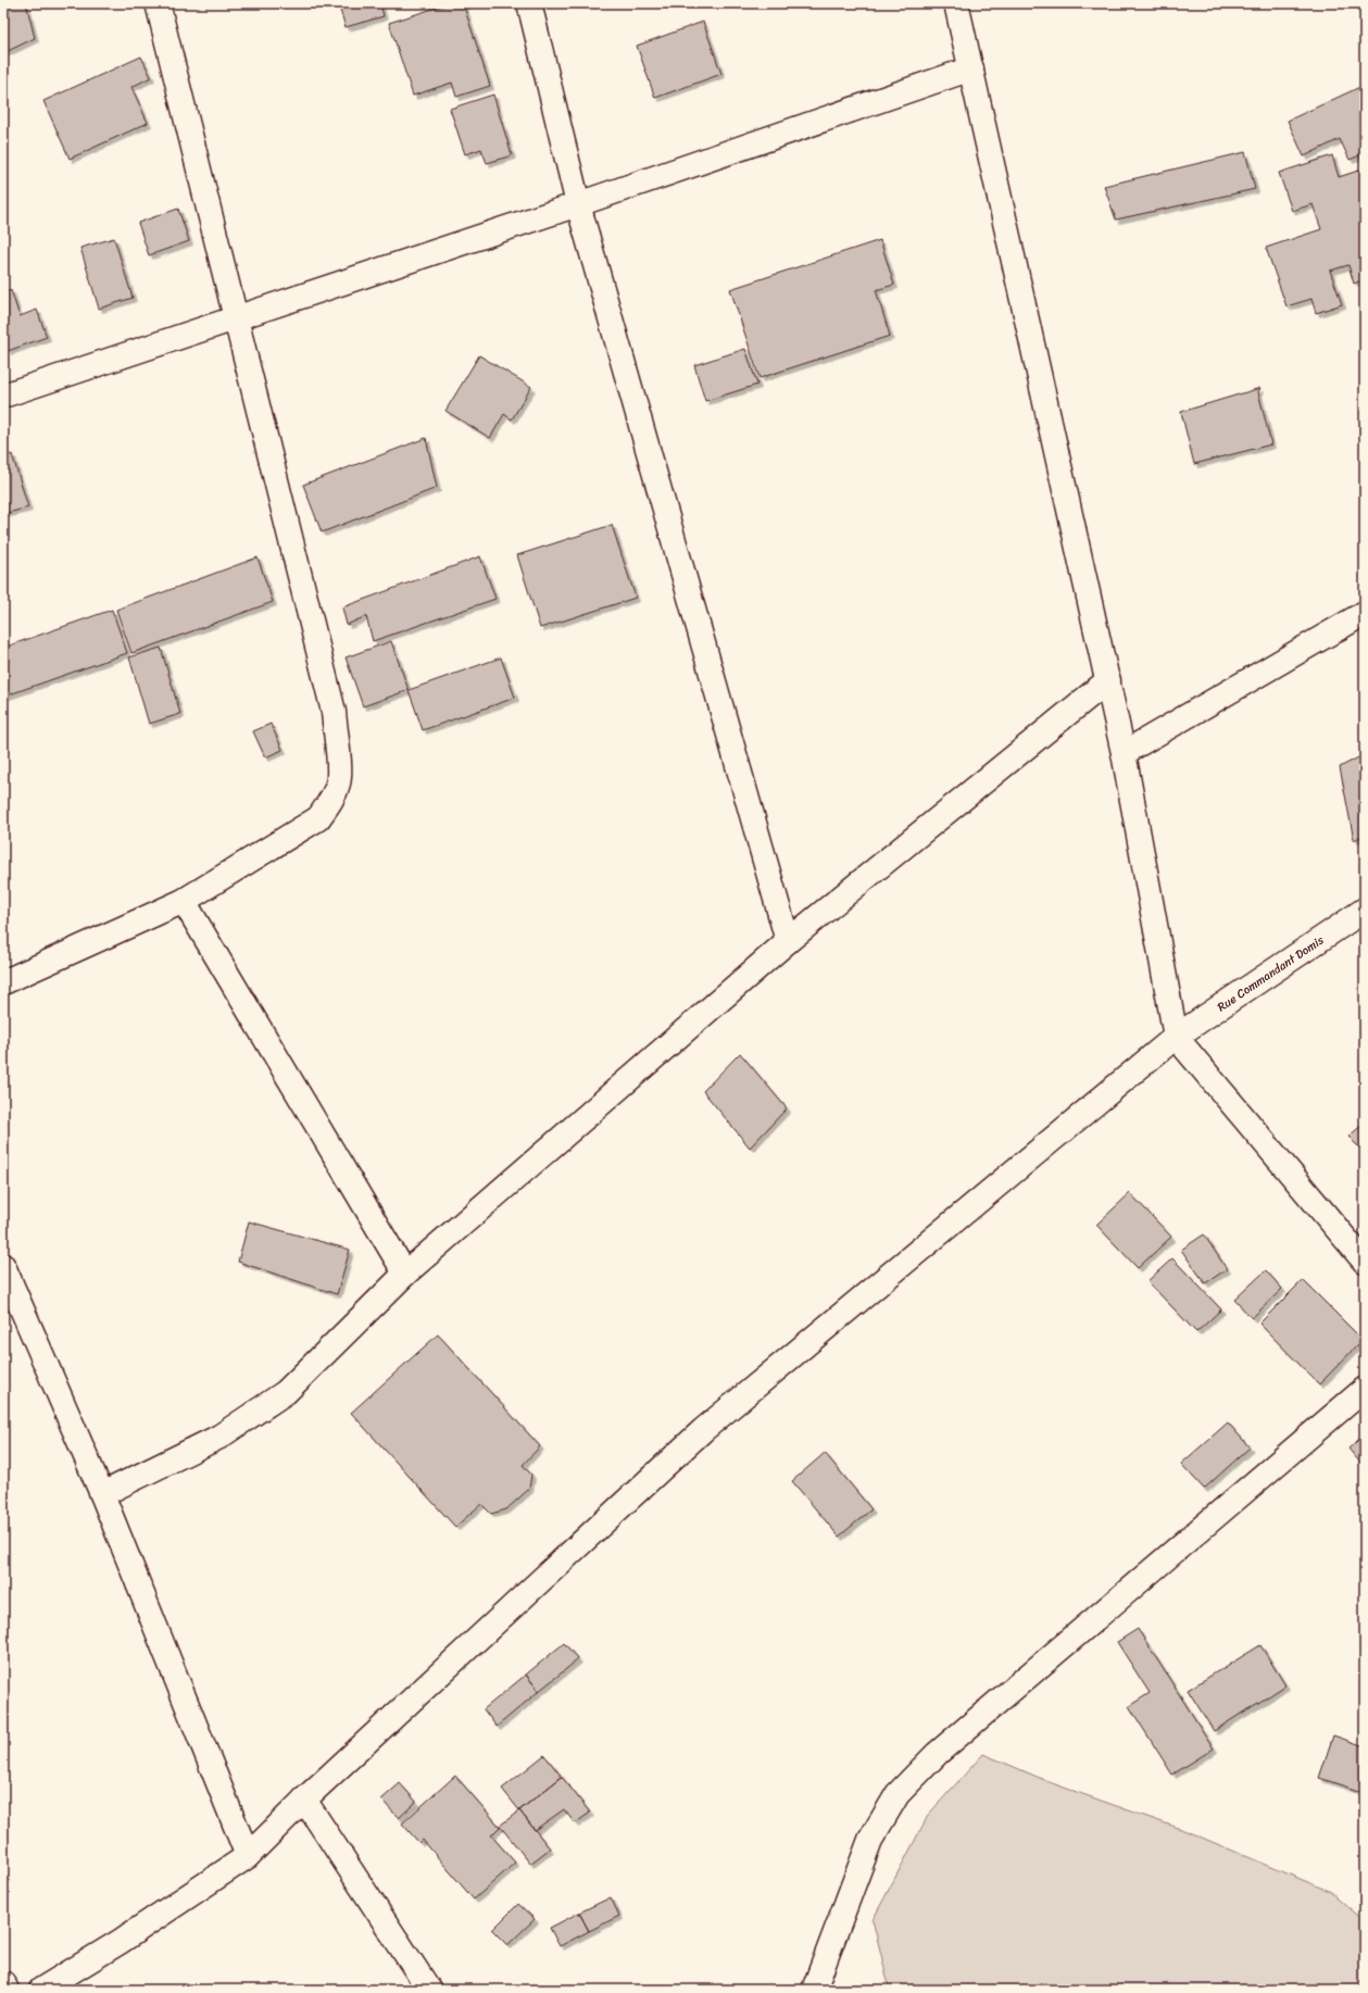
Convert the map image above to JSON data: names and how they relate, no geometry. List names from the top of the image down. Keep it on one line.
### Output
{"streets":{"street":["Rue Commandant Domis"]}}
